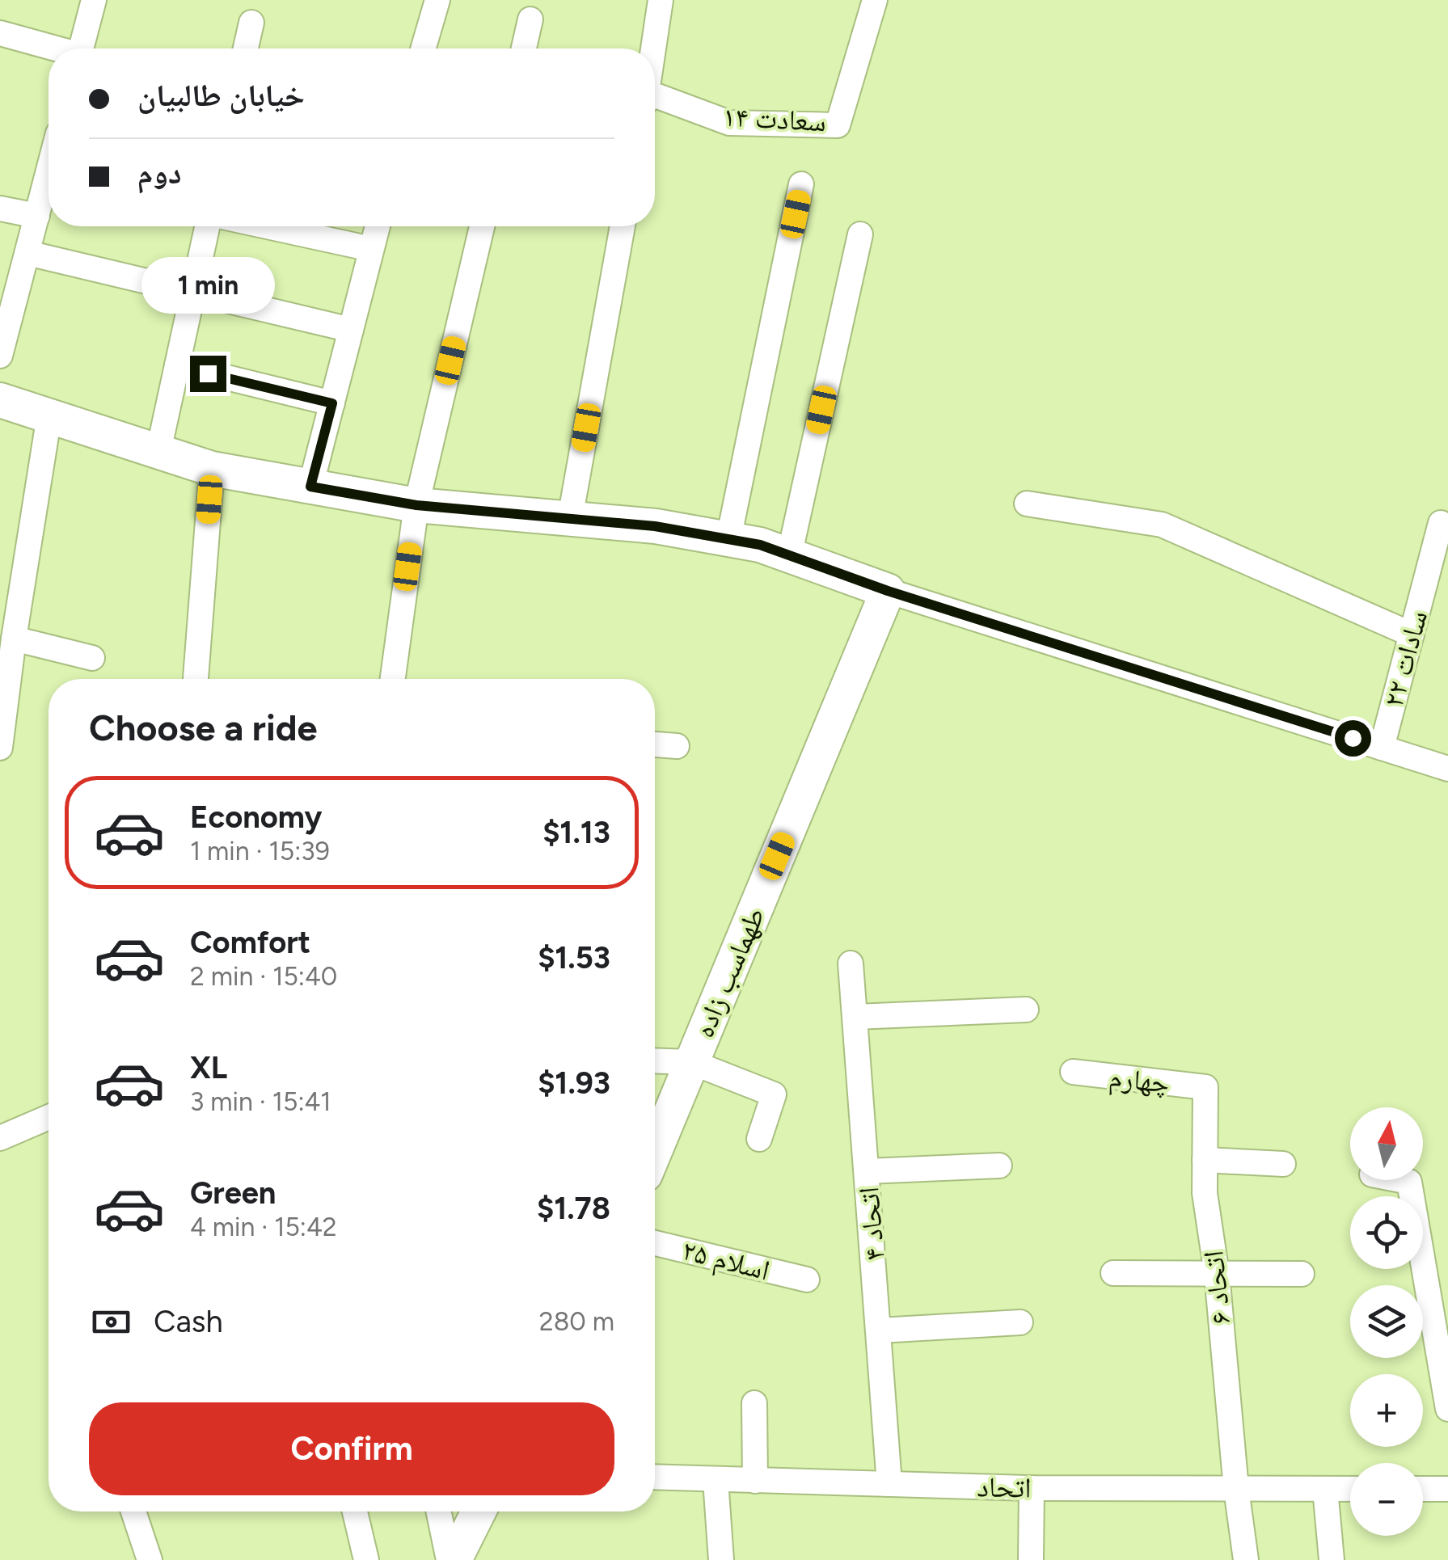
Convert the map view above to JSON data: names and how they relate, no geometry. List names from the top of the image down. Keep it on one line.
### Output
{"streets":{"main road":["طهماسب زاده"],"street":["سعادت ۱۴","سادات ۲۲","چهارم","اتحاد ۴","اسلام ۲۵","اتحاد ۶","اتحاد"]},"crossings":[["چهارم","اتحاد ۶"],["اتحاد ۴","اتحاد"],["اتحاد ۶","اتحاد"]],"north":"top","page":{"banner":["خیابان طالبیان","دوم"],"bubble":"1 min","heading":"Choose a ride","list":[{"name":"Economy","note":"1 min · 15:39","value":"$1.13"},{"name":"Comfort","note":"2 min · 15:40","value":"$1.53"},{"name":"XL","note":"3 min · 15:41","value":"$1.93"},{"name":"Green","note":"4 min · 15:42","value":"$1.78"}],"map_buttons":["+","−"],"pay":["Cash","280 m"],"buttons":"Confirm"}}
